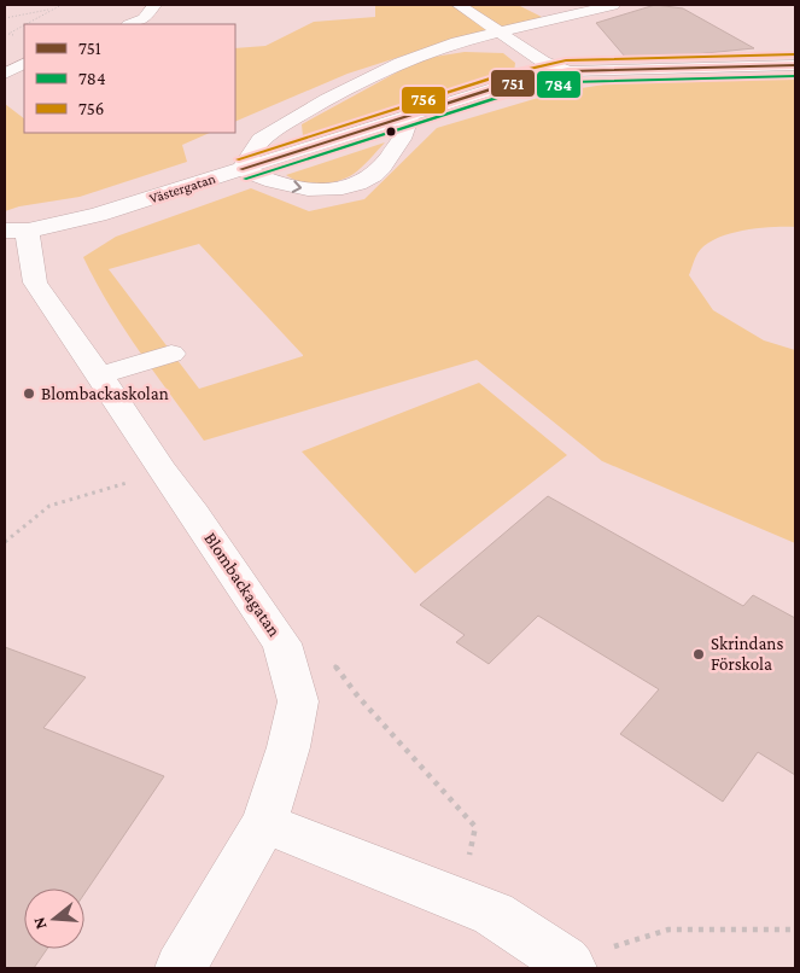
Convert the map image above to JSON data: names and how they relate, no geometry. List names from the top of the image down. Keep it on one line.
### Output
{"streets":{"street":["Västergatan","Blombackagatan"]},"crossings":[["Västergatan","Blombackagatan"]],"places":["Blombackaskolan","Skrindans Förskola"],"lines":["transit line 756","transit line 751","transit line 784"],"legend":["751","784","756"],"north":"left"}
